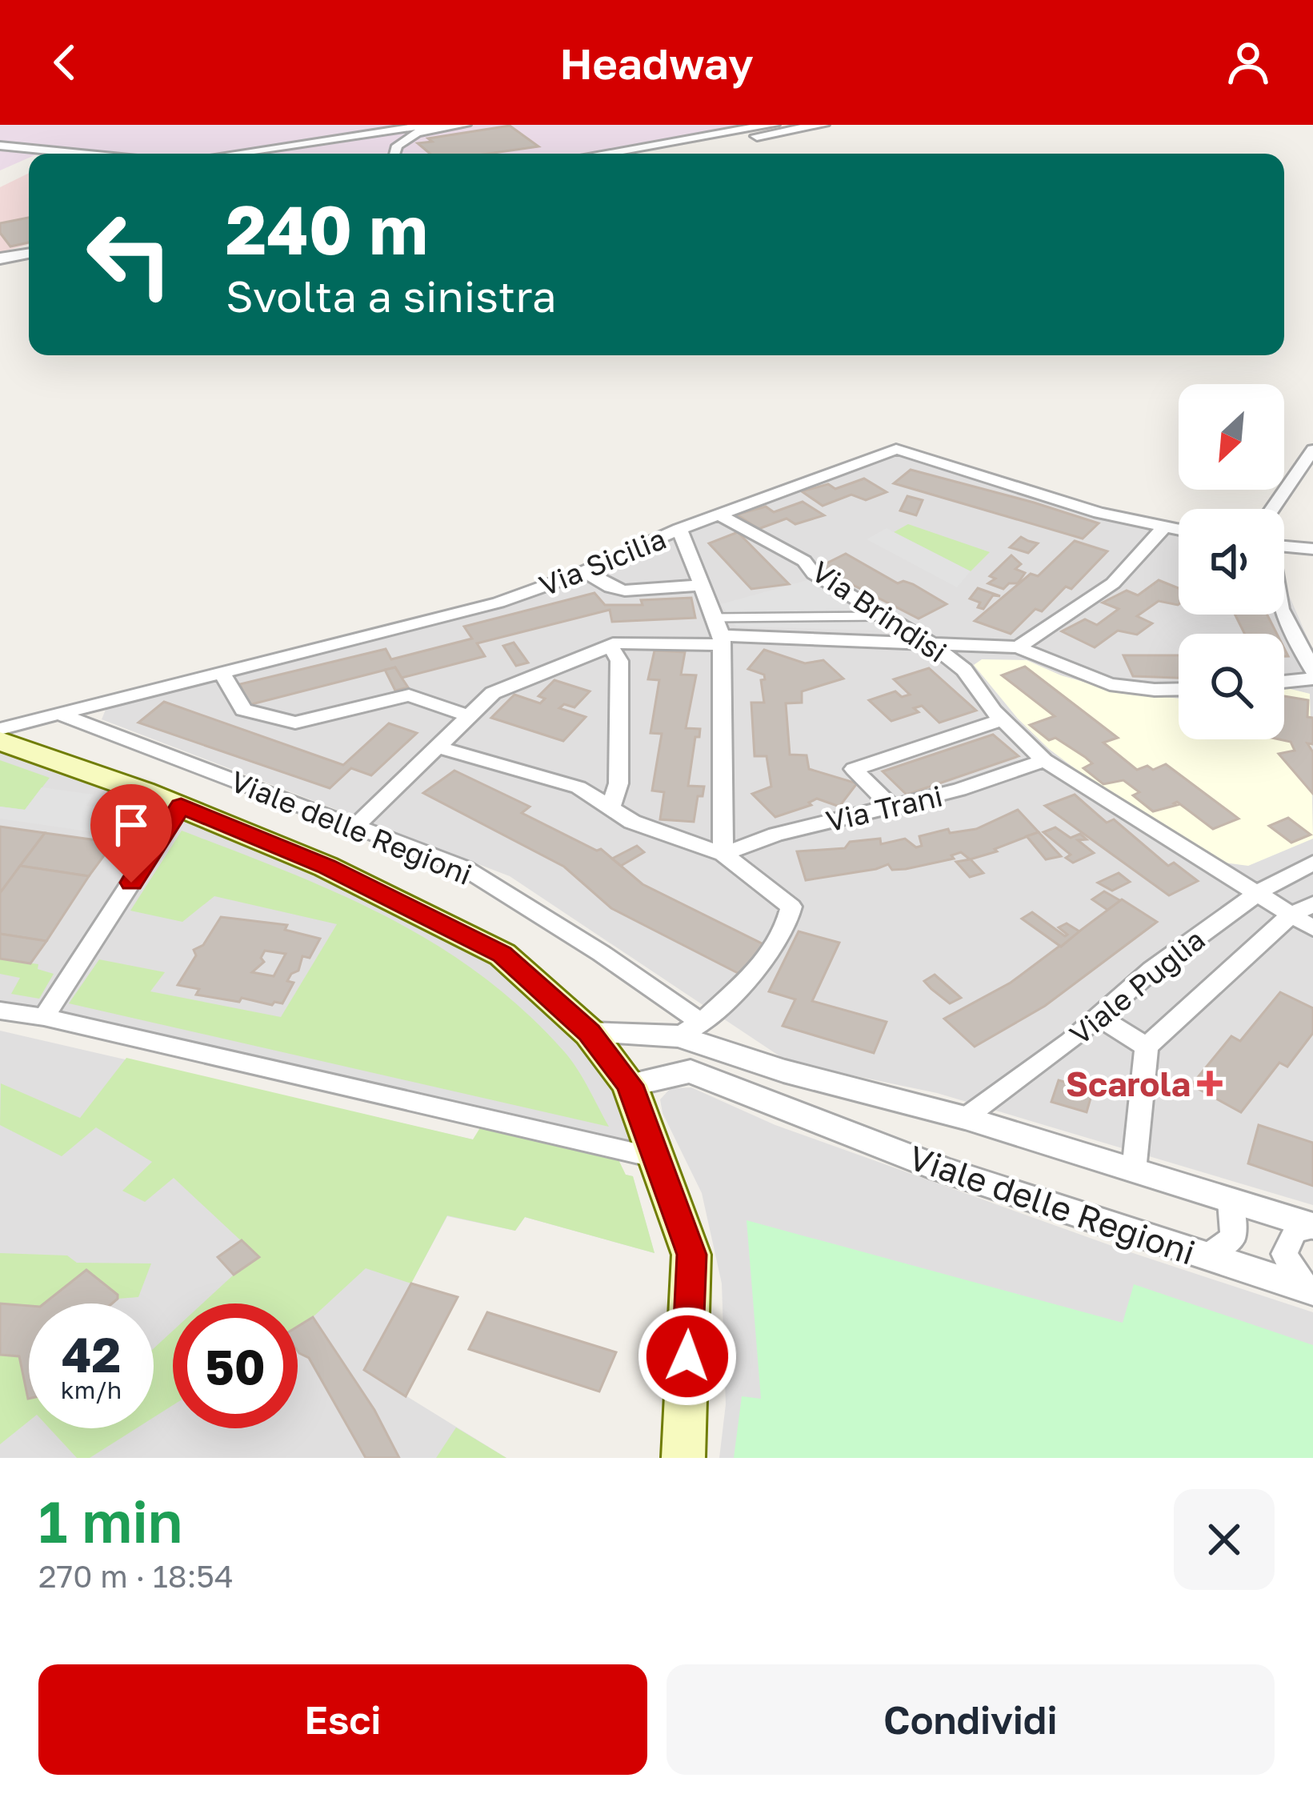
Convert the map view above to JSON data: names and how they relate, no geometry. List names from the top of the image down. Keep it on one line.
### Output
{"streets":{"street":["Via Sicilia","Via Brindisi","Via Trani","Viale delle Regioni","Viale Puglia"]},"crossings":[["Via Sicilia","Via Brindisi"],["Via Sicilia","Viale delle Regioni"],["Via Brindisi","Via Trani"],["Via Brindisi","Viale Puglia"],["Viale delle Regioni","Viale Puglia"]],"places":{"health":["Scarola"]},"north":"bottom left","page":{"header":"Headway","turn":["240 m","Svolta a sinistra"],"speed":"42 km/h","limit":"50","heading":["1 min","270 m · 18:54"],"buttons":["Esci","Condividi"]}}
